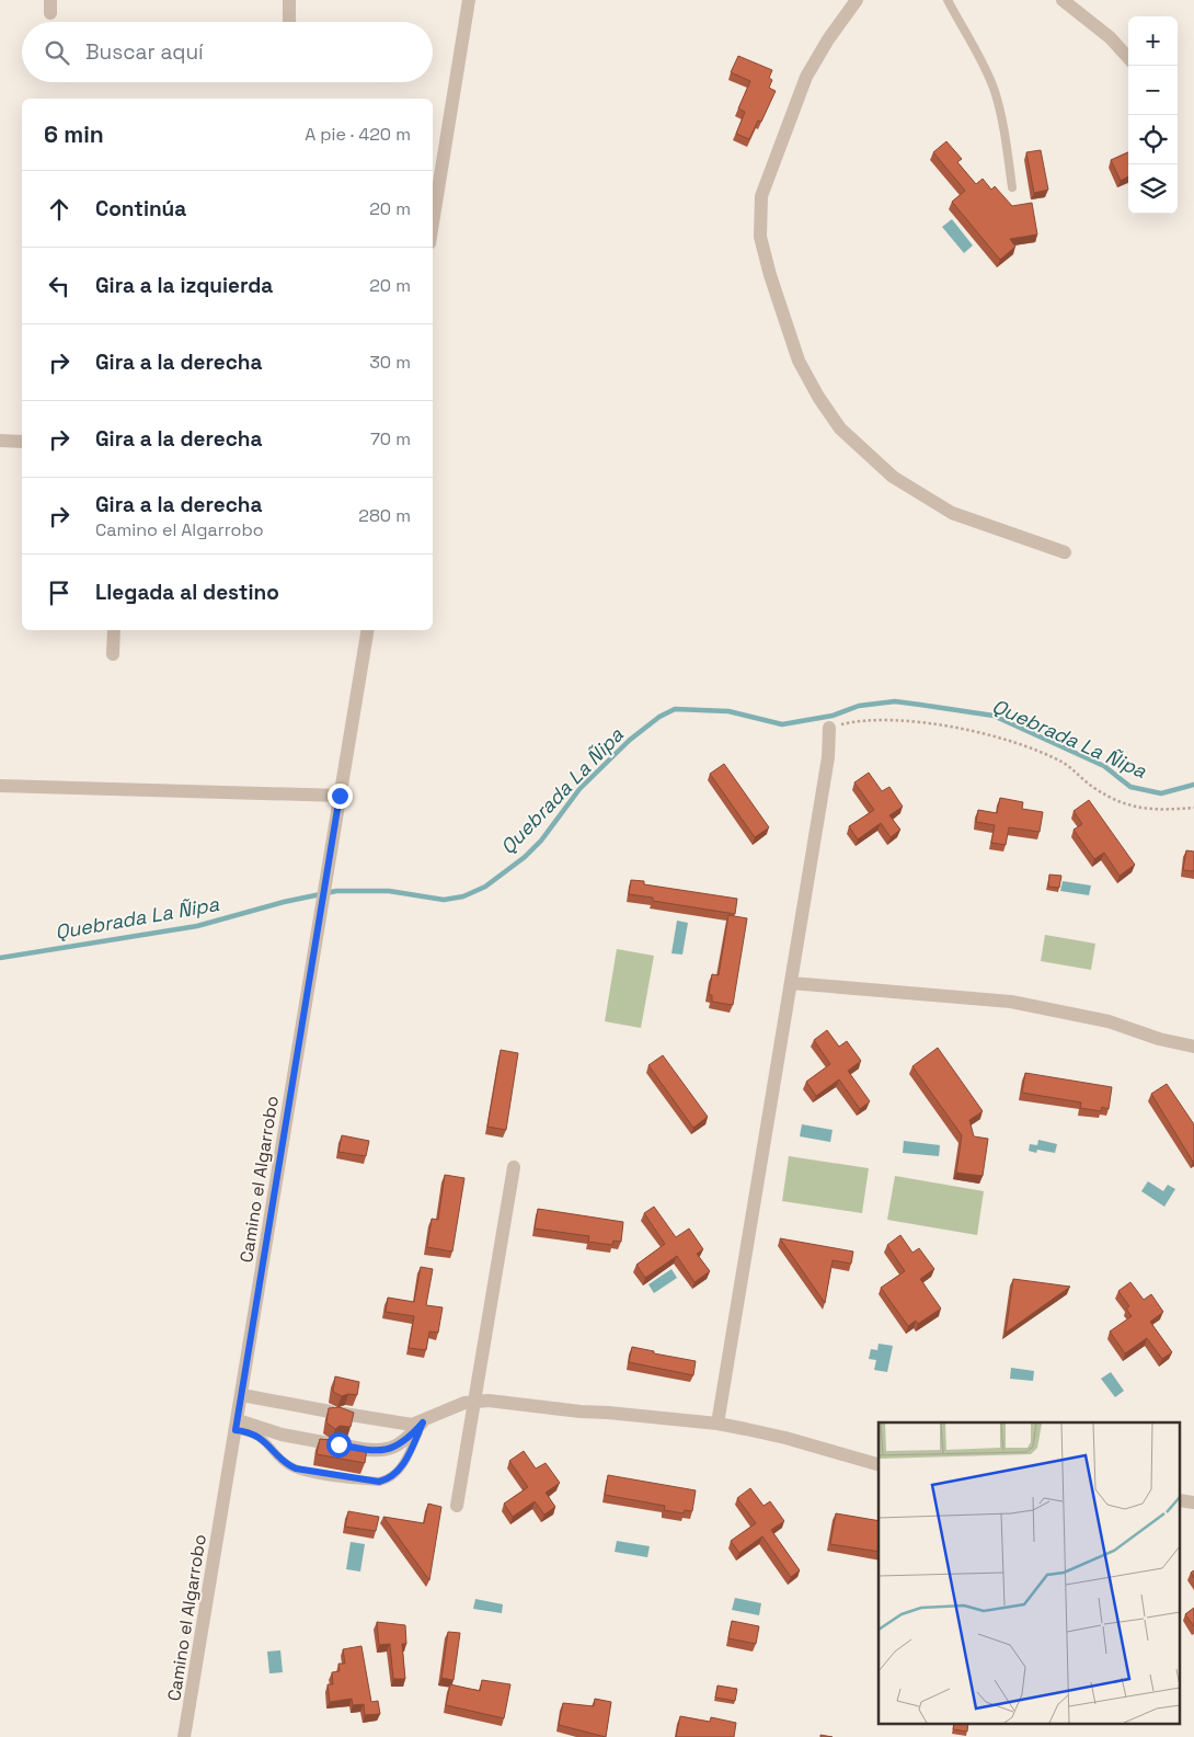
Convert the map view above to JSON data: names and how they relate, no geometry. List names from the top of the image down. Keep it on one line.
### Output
{"streets":{"street":["Camino el Algarrobo"]},"water":["Quebrada La Ñipa"],"page":{"map_buttons":["+","−"],"search":"Buscar aquí","heading":["6 min","A pie · 420 m"],"list":[["Continúa","20 m"],["Gira a la izquierda","20 m"],["Gira a la derecha","30 m"],["Gira a la derecha","70 m"],["Gira a la derecha","Camino el Algarrobo","280 m"],"Llegada al destino"]}}
